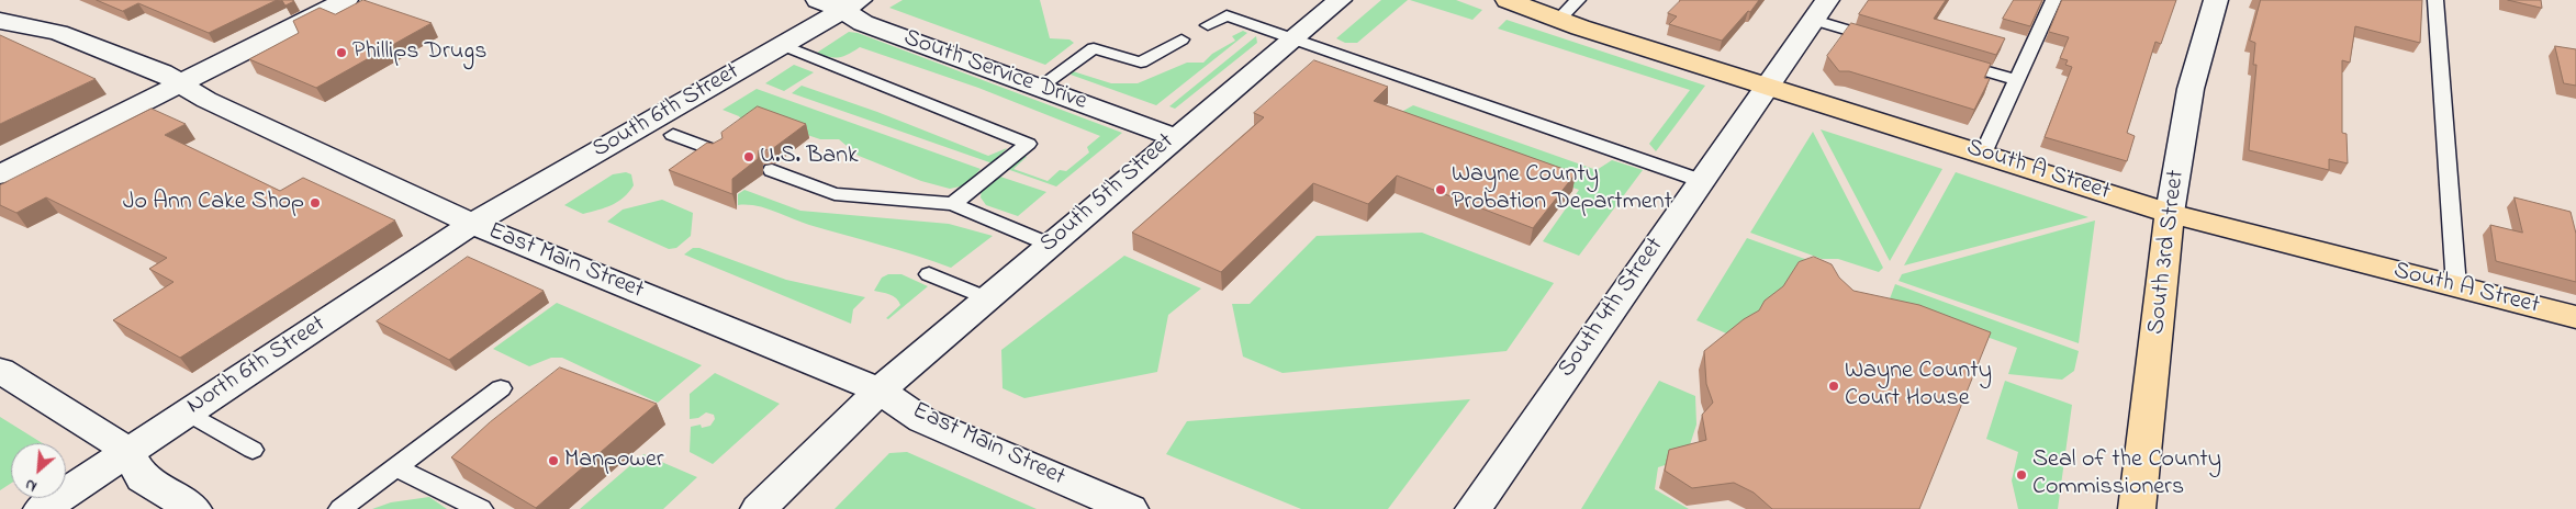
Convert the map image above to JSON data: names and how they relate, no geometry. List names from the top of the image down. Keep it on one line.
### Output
{"streets":{"main road":["South A Street","South 3rd Street"],"street":["South Service Drive","South 6th Street","South 5th Street","East Main Street","South 4th Street","North 6th Street"]},"crossings":[["South Service Drive","South 6th Street"],["South Service Drive","South 5th Street"],["South 6th Street","East Main Street"],["South 6th Street","North 6th Street"],["South A Street","South 3rd Street"],["South A Street","South 4th Street"],["South 5th Street","East Main Street"],["East Main Street","North 6th Street"]],"places":["Phillips Drugs","U.S. Bank","Wayne County Probation Department","Jo Ann Cake Shop","Wayne County Court House","Manpower","Seal of the County Commissioners"],"north":"bottom left"}
